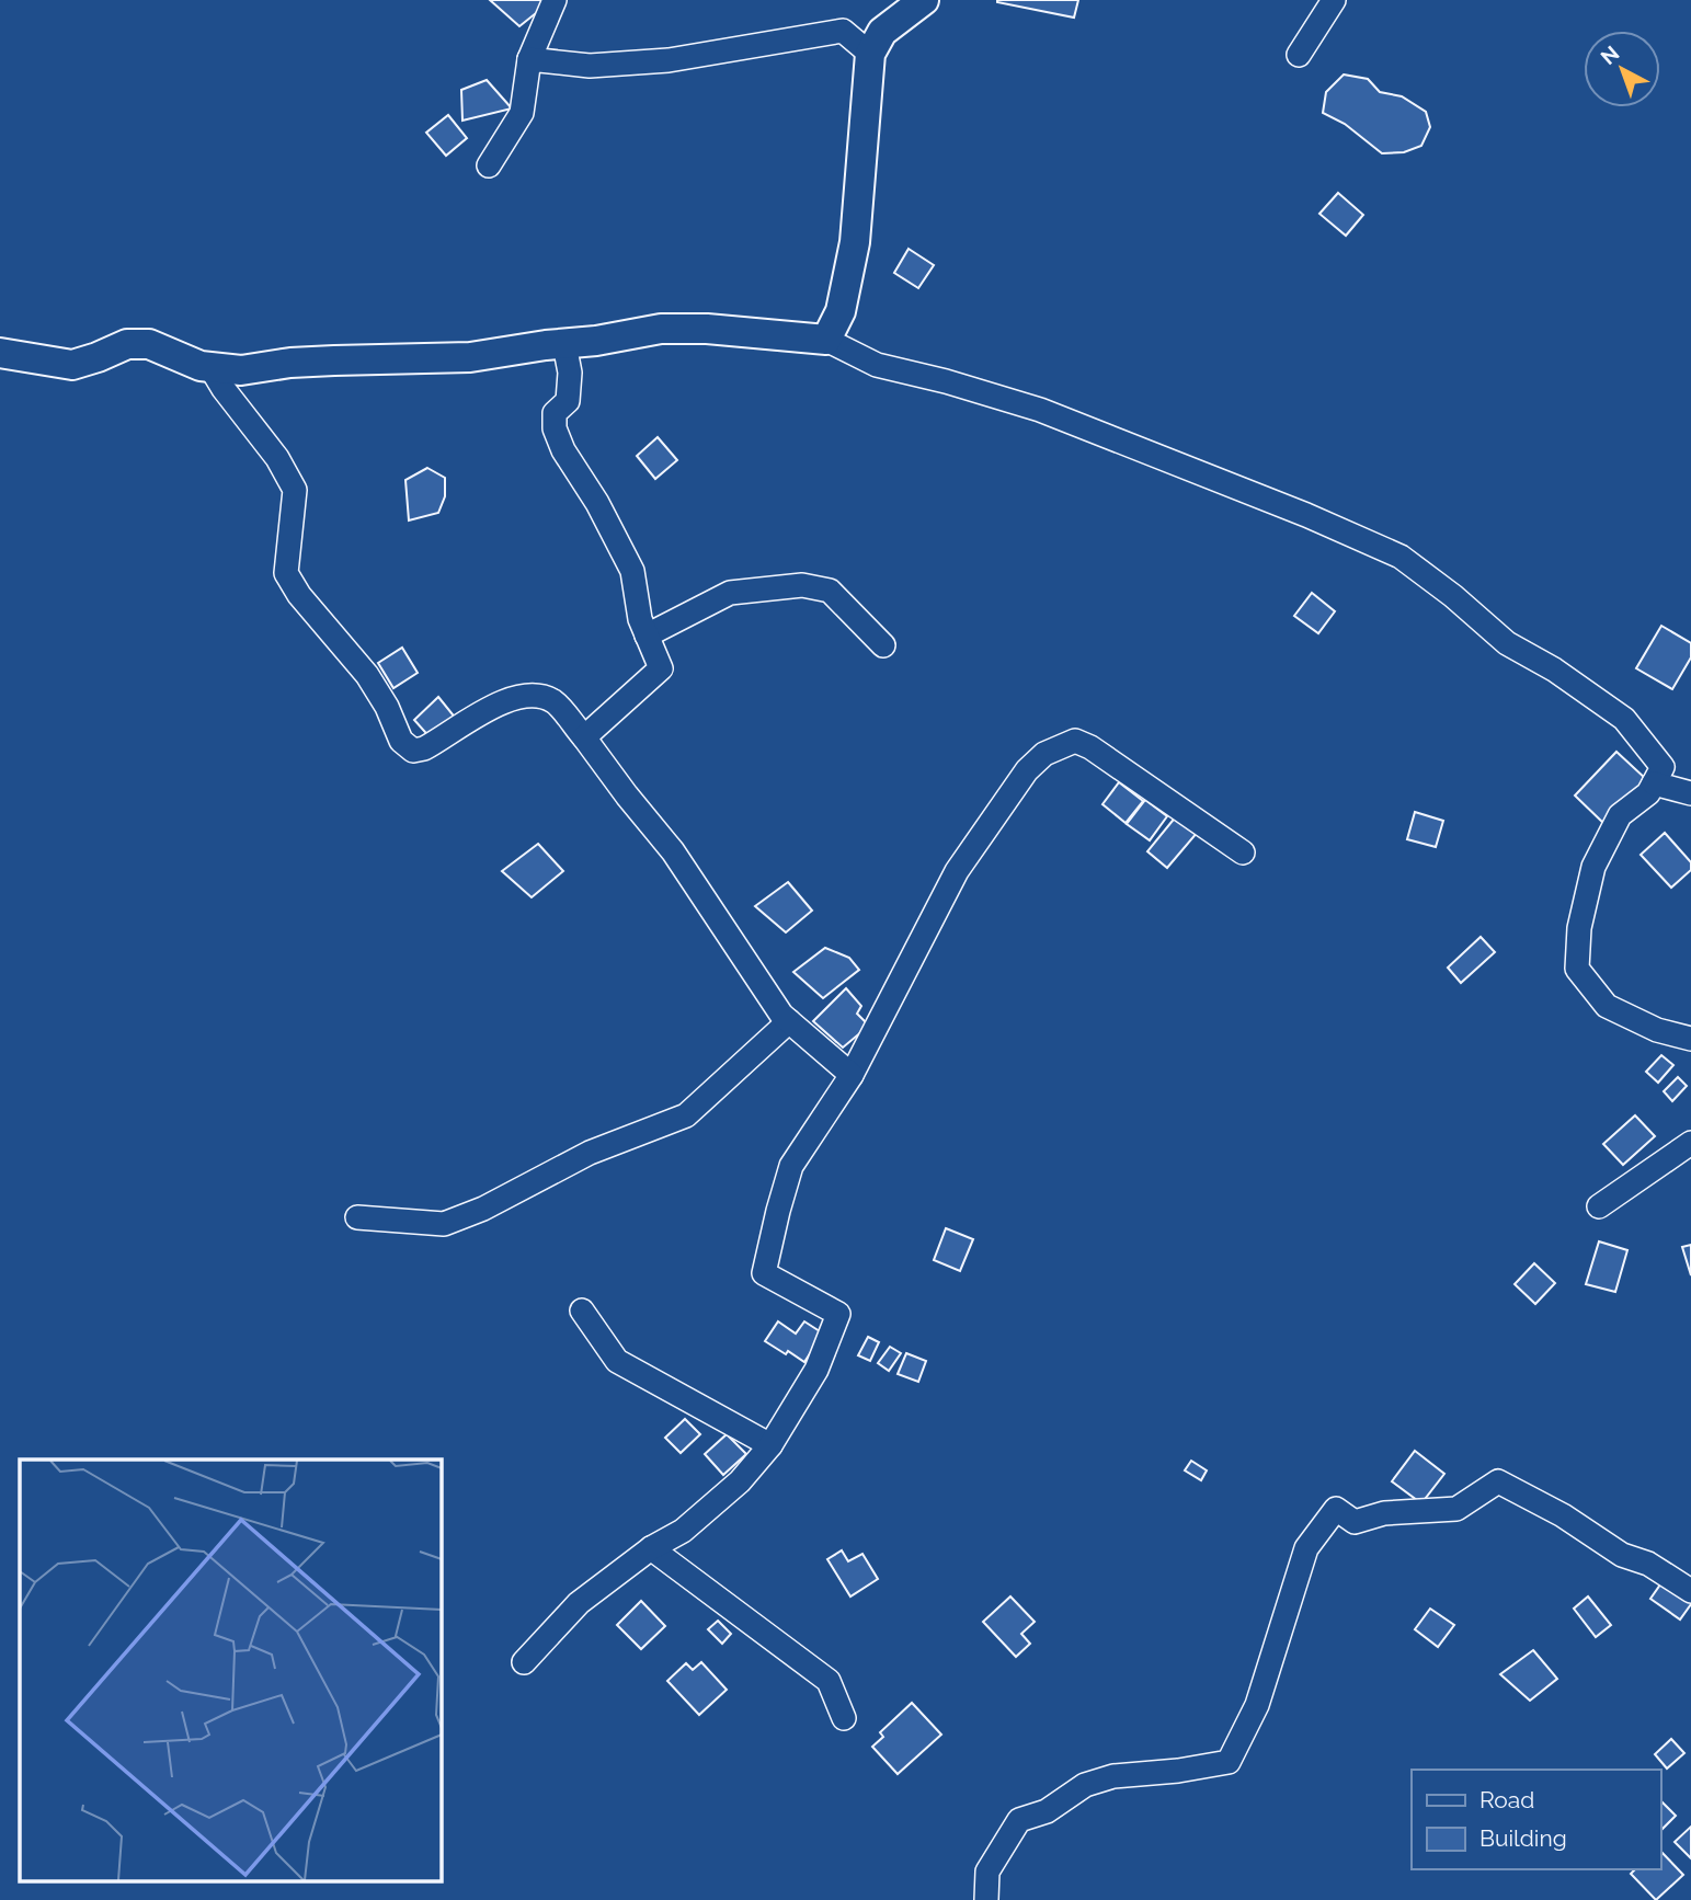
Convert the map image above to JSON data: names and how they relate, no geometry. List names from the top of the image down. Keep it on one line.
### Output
{"legend":["Road","Building"],"north":"top left"}
